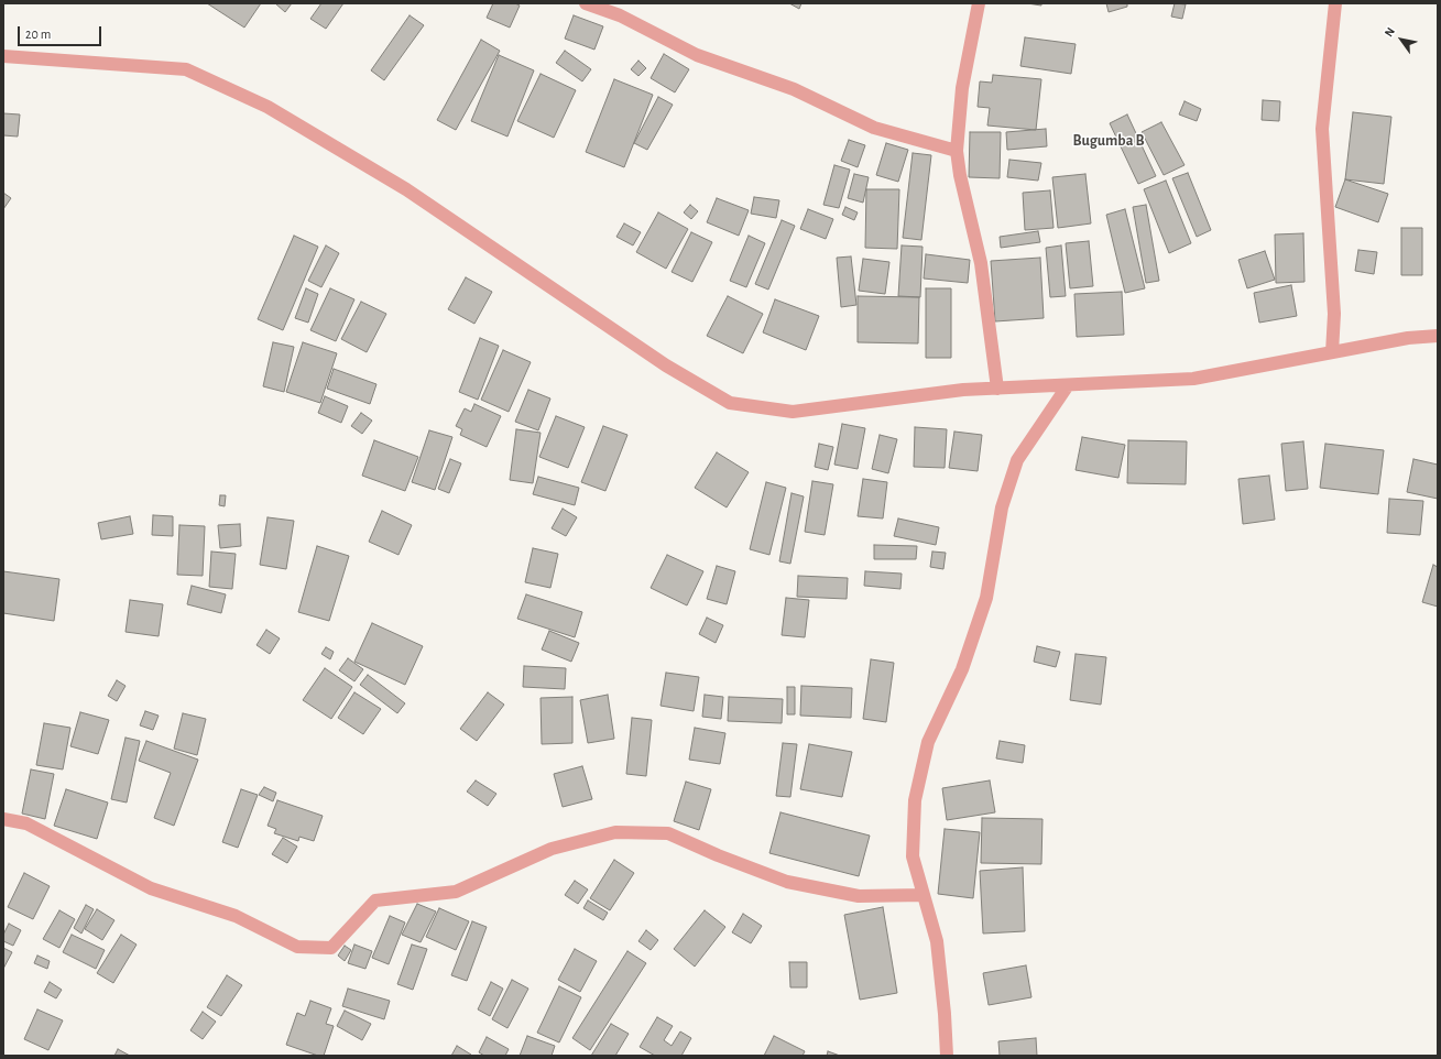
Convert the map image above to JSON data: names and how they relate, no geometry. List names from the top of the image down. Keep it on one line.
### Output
{"districts":["Bugumba B"],"scale_bar":"20 m","north":"top left"}
